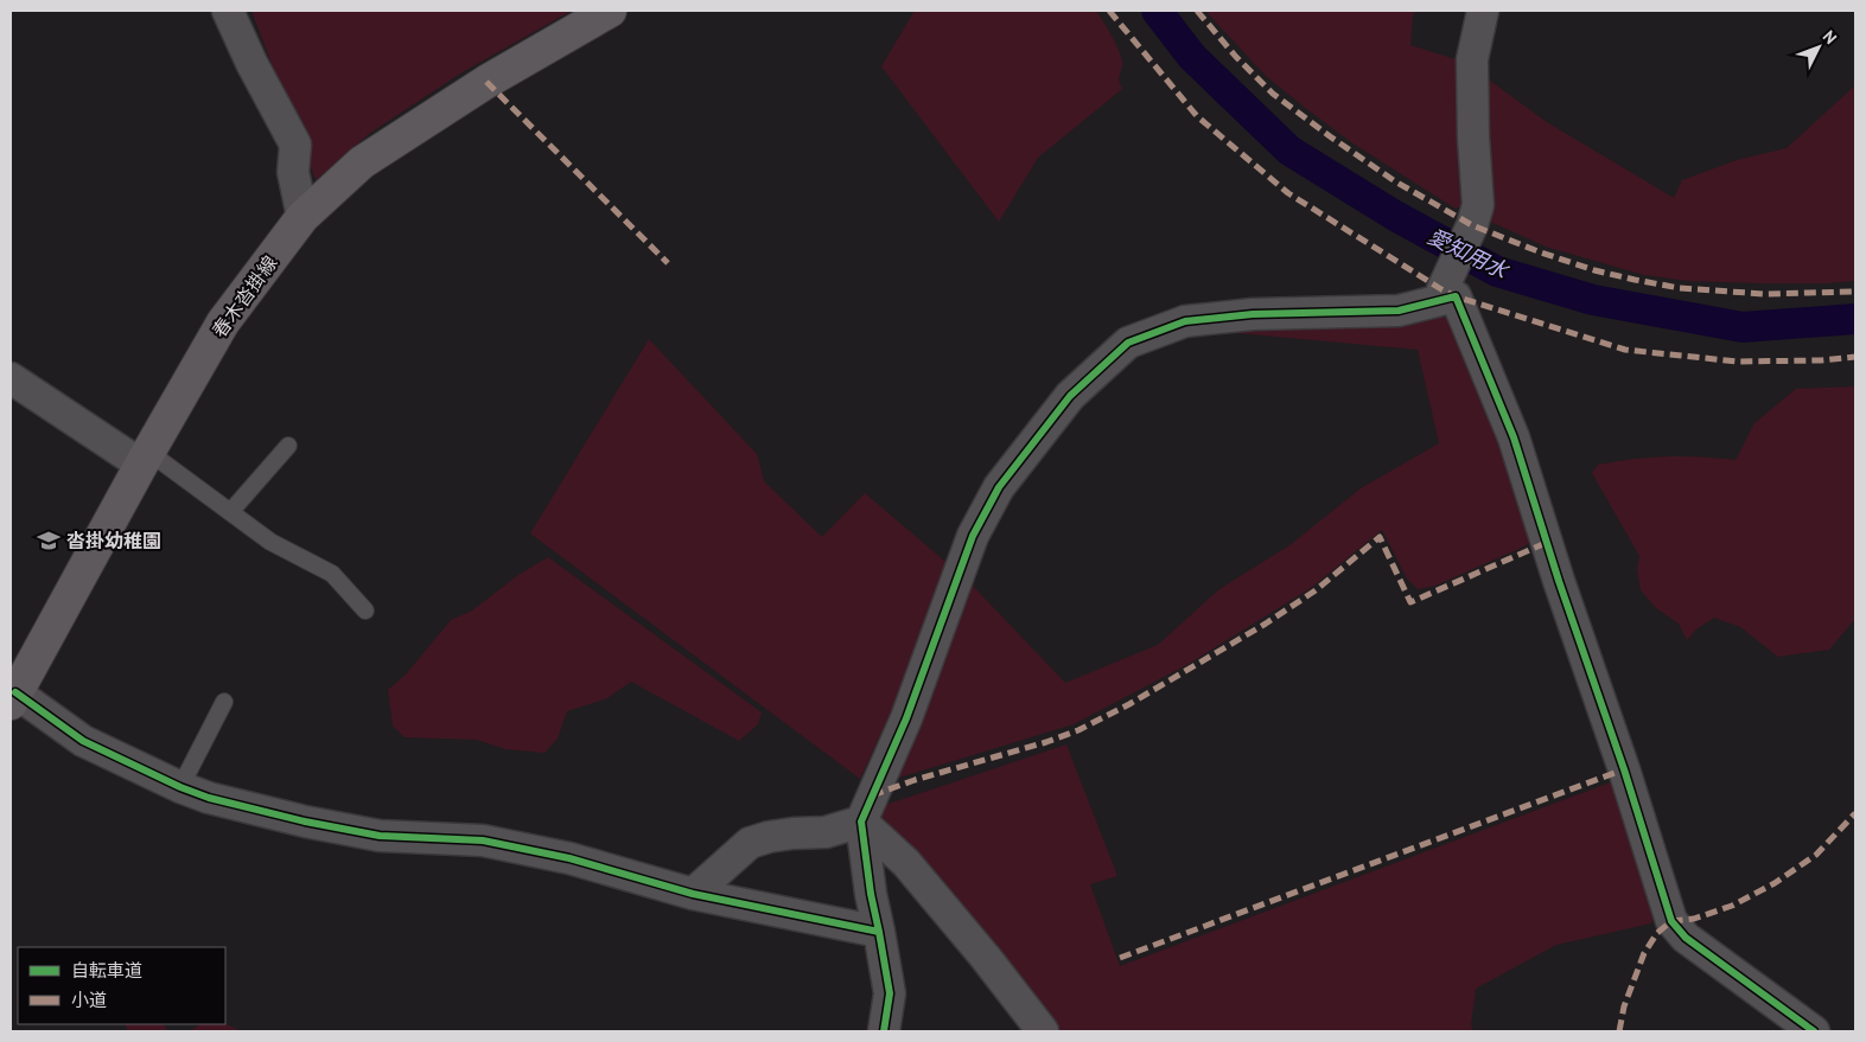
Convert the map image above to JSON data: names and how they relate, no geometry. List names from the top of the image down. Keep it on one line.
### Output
{"streets":{"main road":["春木沓掛線"]},"water":["愛知用水"],"places":{"school or university":["沓掛幼稚園"]},"legend":["自転車道","小道"],"north":"top right"}
